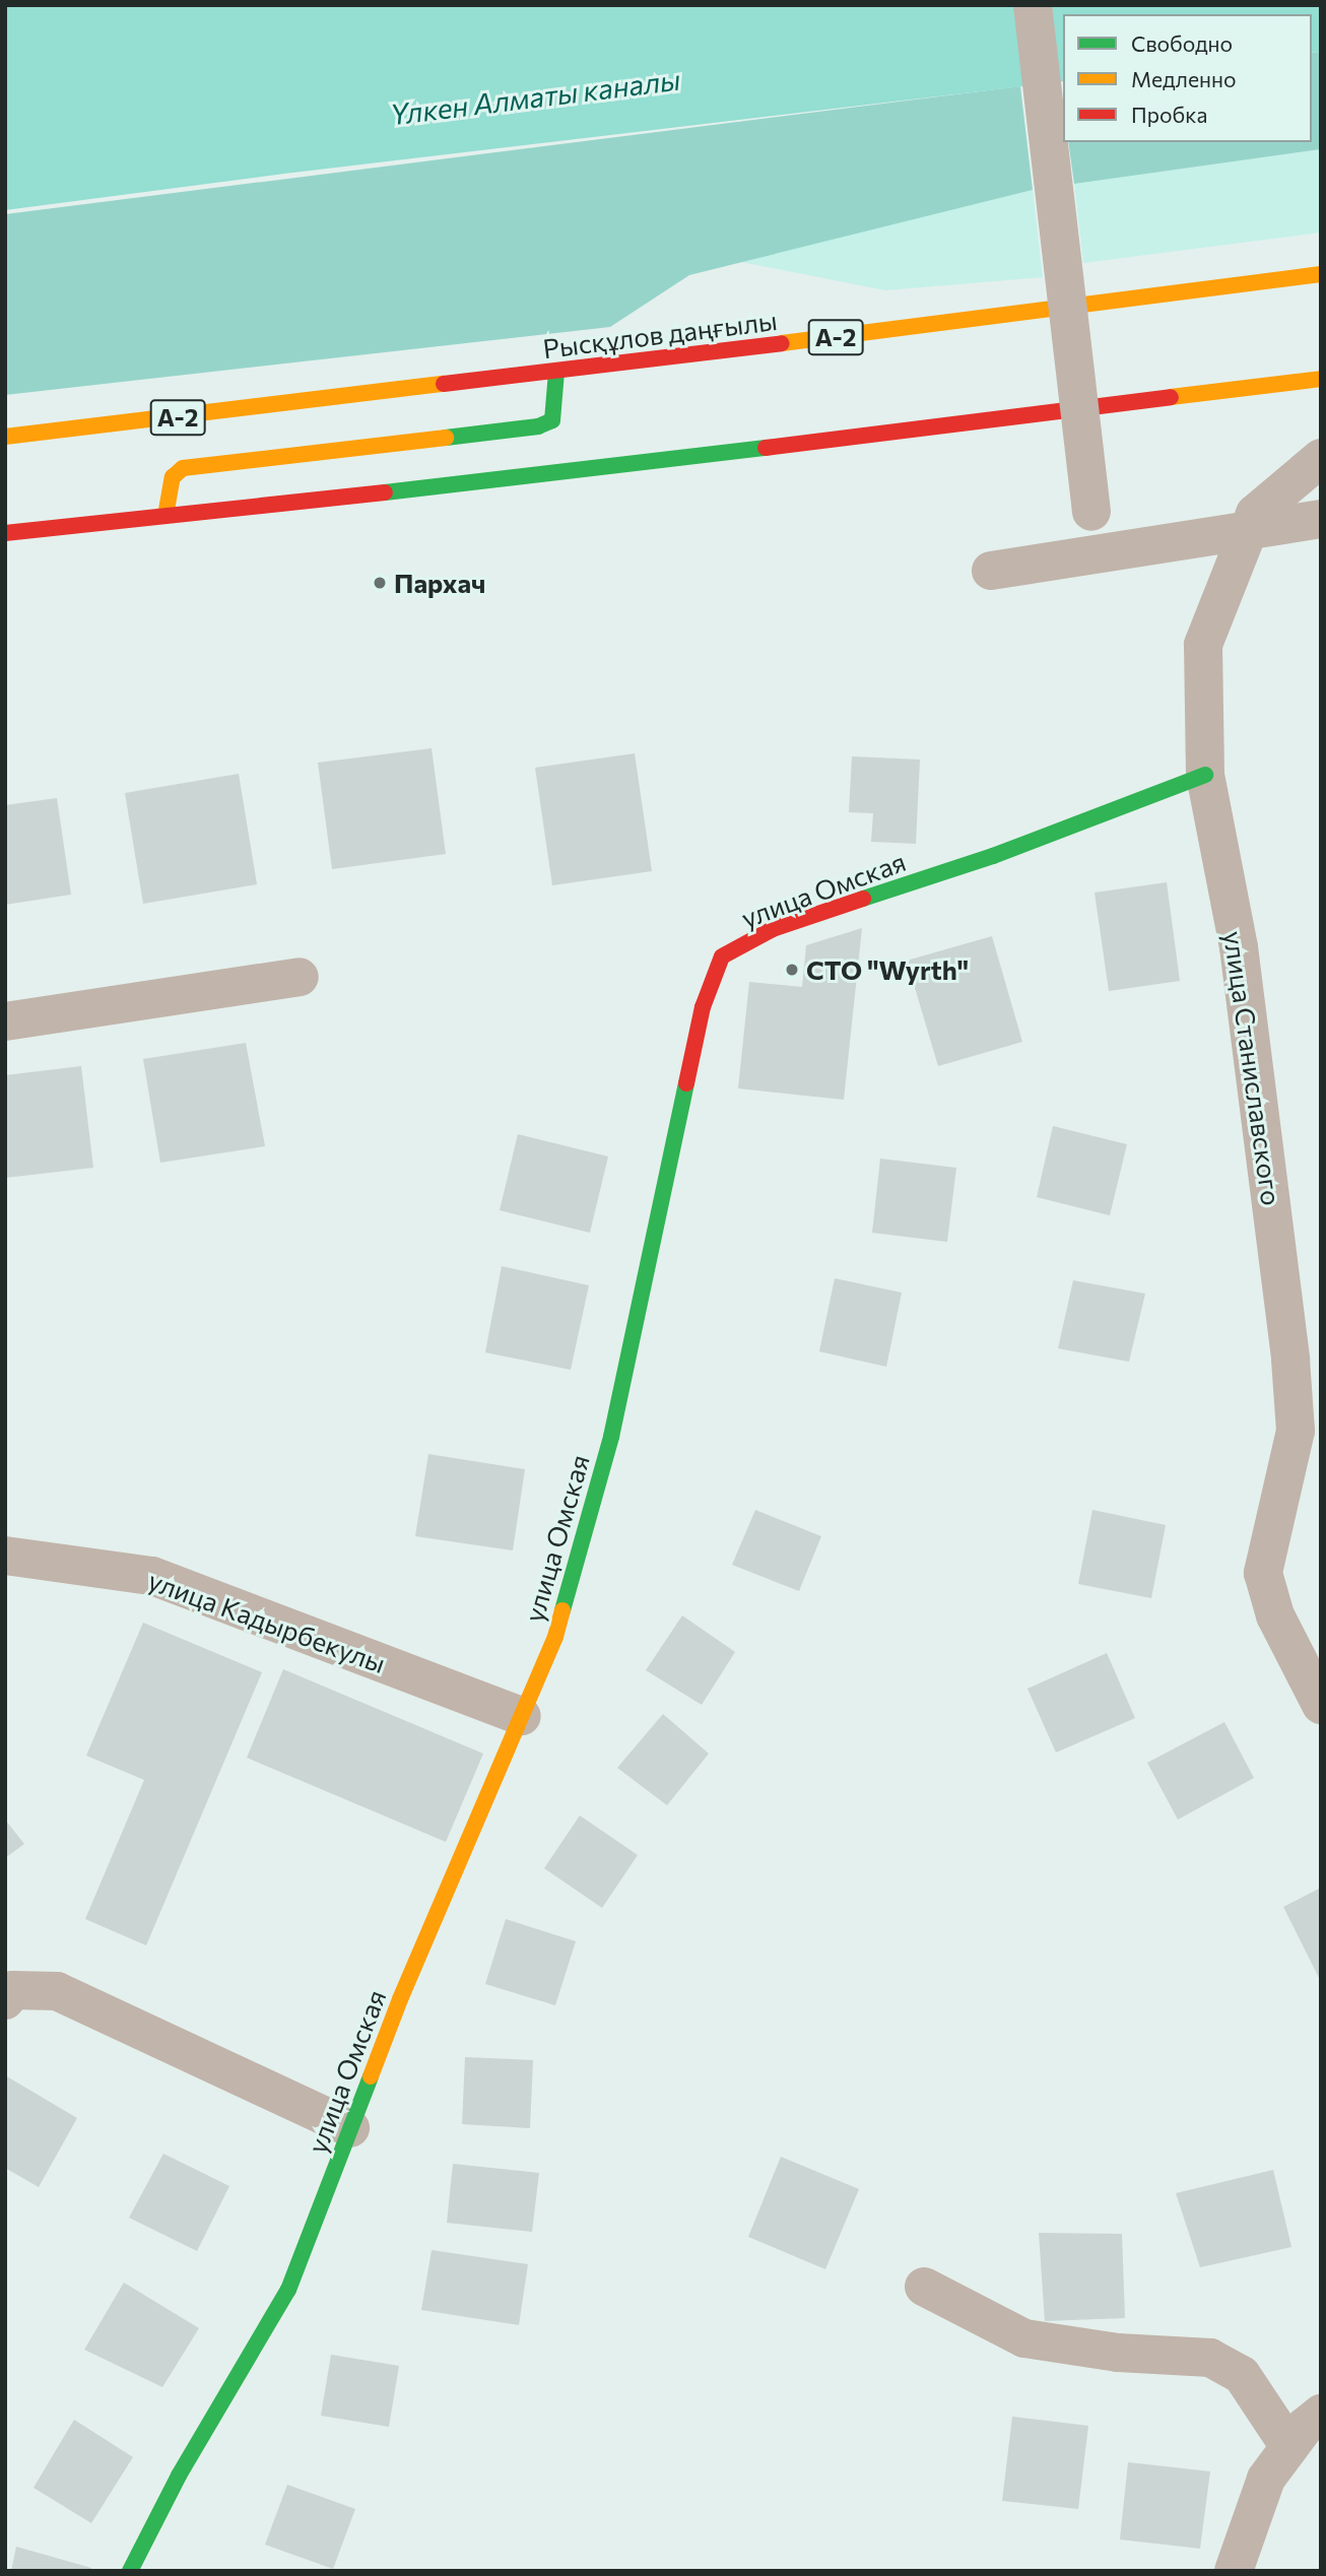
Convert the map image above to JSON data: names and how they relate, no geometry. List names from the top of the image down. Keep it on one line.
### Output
{"streets":{"main road":["Рысқұлов даңғылы","A-2","улица Омская"],"street":["улица Станиславского","улица Кадырбекулы"]},"crossings":[["улица Омская","улица Станиславского"],["улица Омская","улица Кадырбекулы"]],"water":["Үлкен Алматы каналы"],"places":["Пархач","СТО \"Wyrth\""],"legend":["Свободно","Медленно","Пробка"]}
